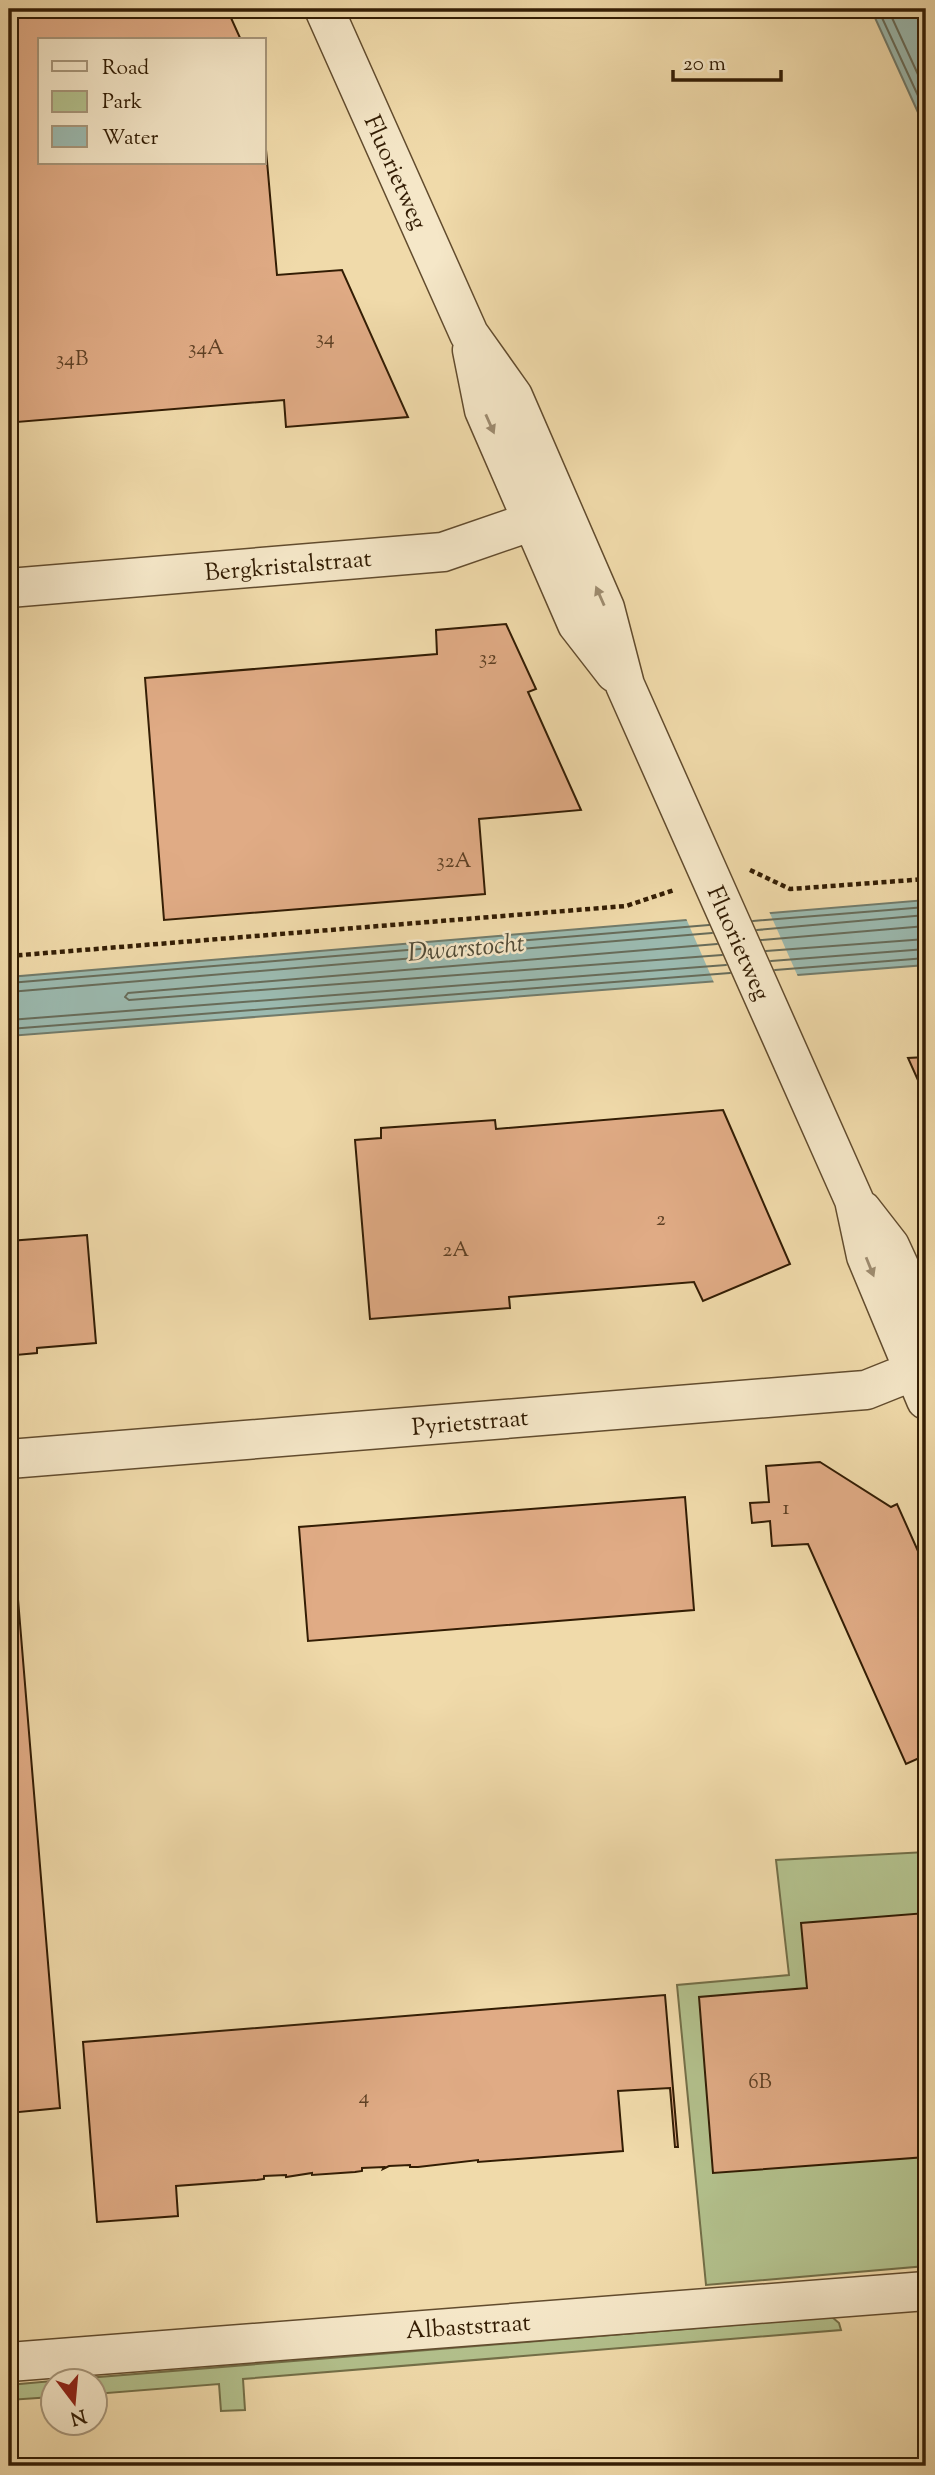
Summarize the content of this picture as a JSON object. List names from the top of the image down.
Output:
{
  "streets": {
    "street": [
      "Fluorietweg",
      "Bergkristalstraat",
      "Pyrietstraat",
      "Albaststraat"
    ]
  },
  "crossings": [
    ["Fluorietweg", "Bergkristalstraat"],
    ["Fluorietweg", "Pyrietstraat"]
  ],
  "water": ["Dwarstocht"],
  "house_numbers": [
    "34",
    "34A",
    "34B",
    "32",
    "32A",
    "2",
    "2A",
    "1",
    "6B",
    "4"
  ],
  "legend": ["Road", "Park", "Water"],
  "scale_bar": "20 m",
  "north": "bottom"
}
